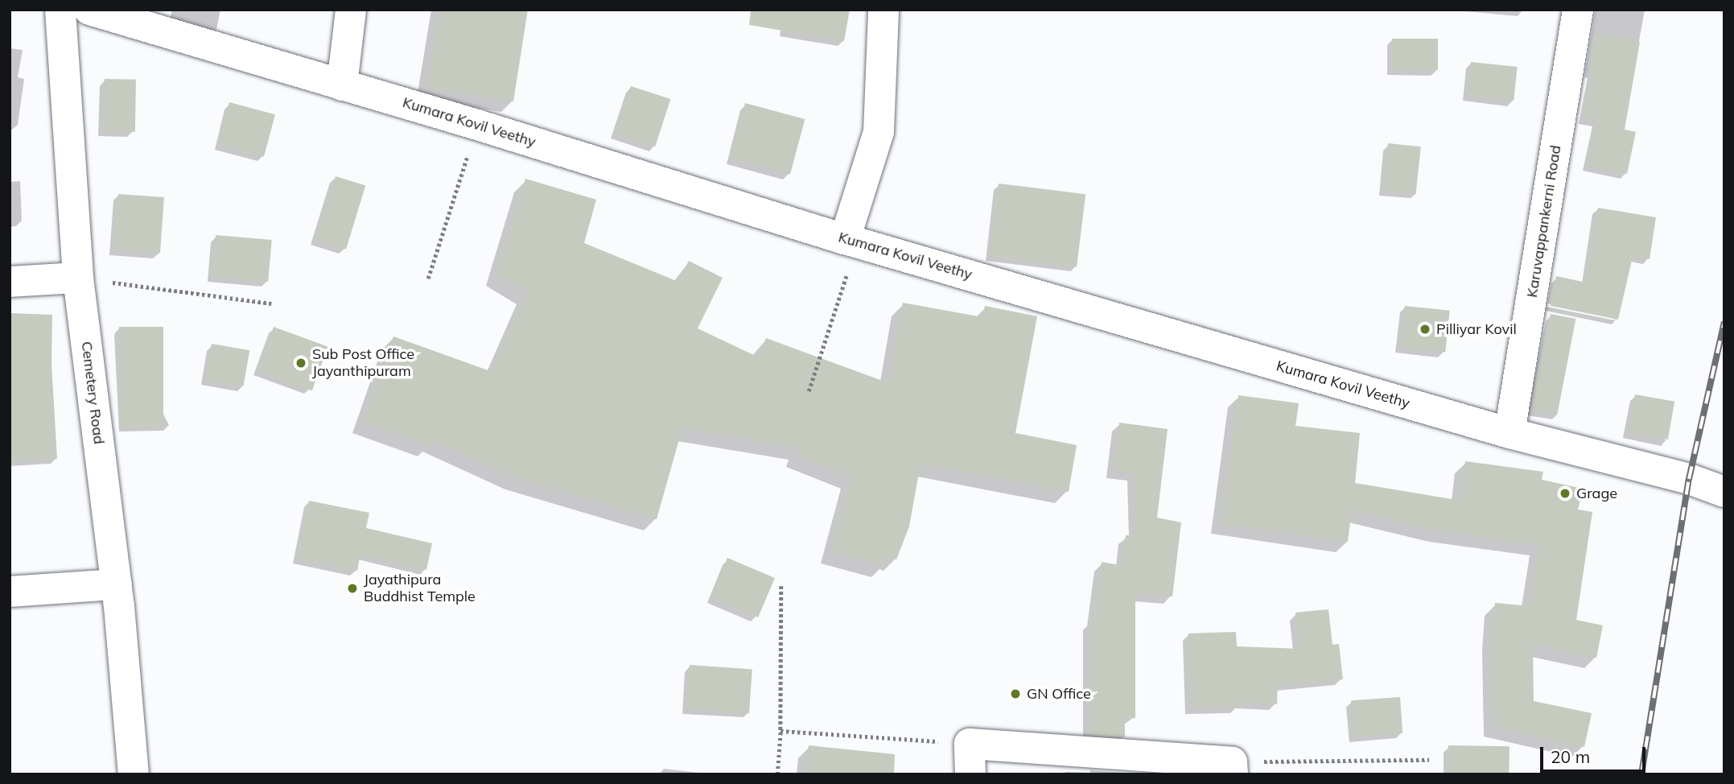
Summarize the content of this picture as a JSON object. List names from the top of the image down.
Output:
{
  "streets": {
    "main road": ["Kumara Kovil Veethy", "Karuvappankerni Road", "Cemetery Road"]
  },
  "crossings": [
    ["Kumara Kovil Veethy", "Karuvappankerni Road"]
  ],
  "places": [
    "Pilliyar Kovil",
    "Sub Post Office Jayanthipuram",
    "Grage",
    "Jayathipura Buddhist Temple",
    "GN Office"
  ],
  "scale_bar": "20 m"
}
